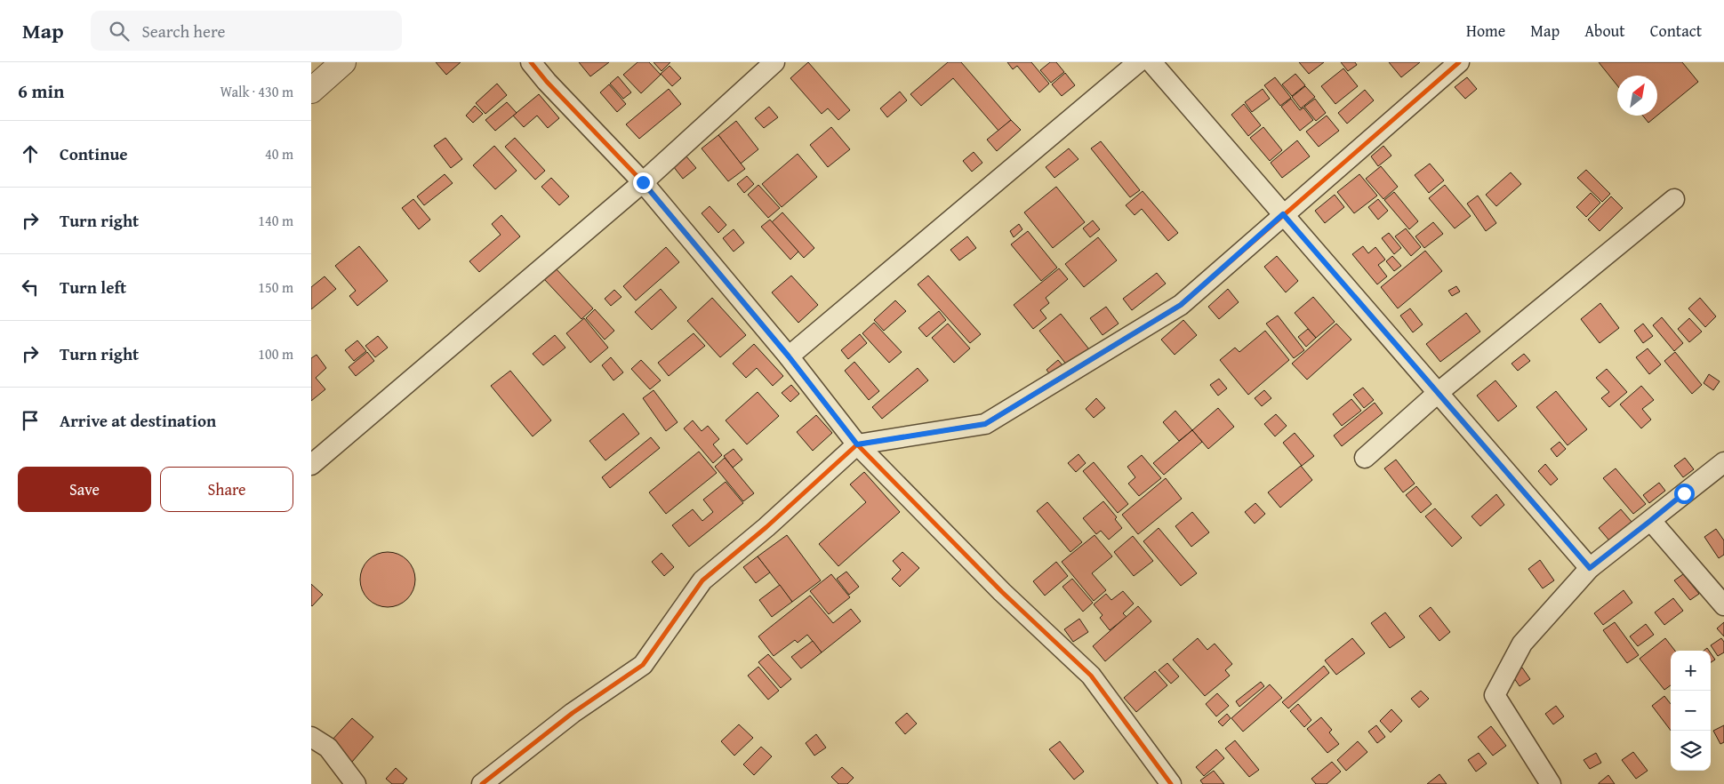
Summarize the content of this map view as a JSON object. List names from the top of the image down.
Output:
{
  "north": "top right",
  "page": {
    "header": "Map",
    "search": "Search here",
    "nav": [
      "Home",
      "Map",
      "About",
      "Contact"
    ],
    "heading": ["6 min", "Walk · 430 m"],
    "list": [
      ["Continue", "40 m"],
      ["Turn right", "140 m"],
      ["Turn left", "150 m"],
      ["Turn right", "100 m"],
      "Arrive at destination"
    ],
    "buttons": ["Save", "Share"],
    "map_buttons": ["+", "−"]
  }
}
